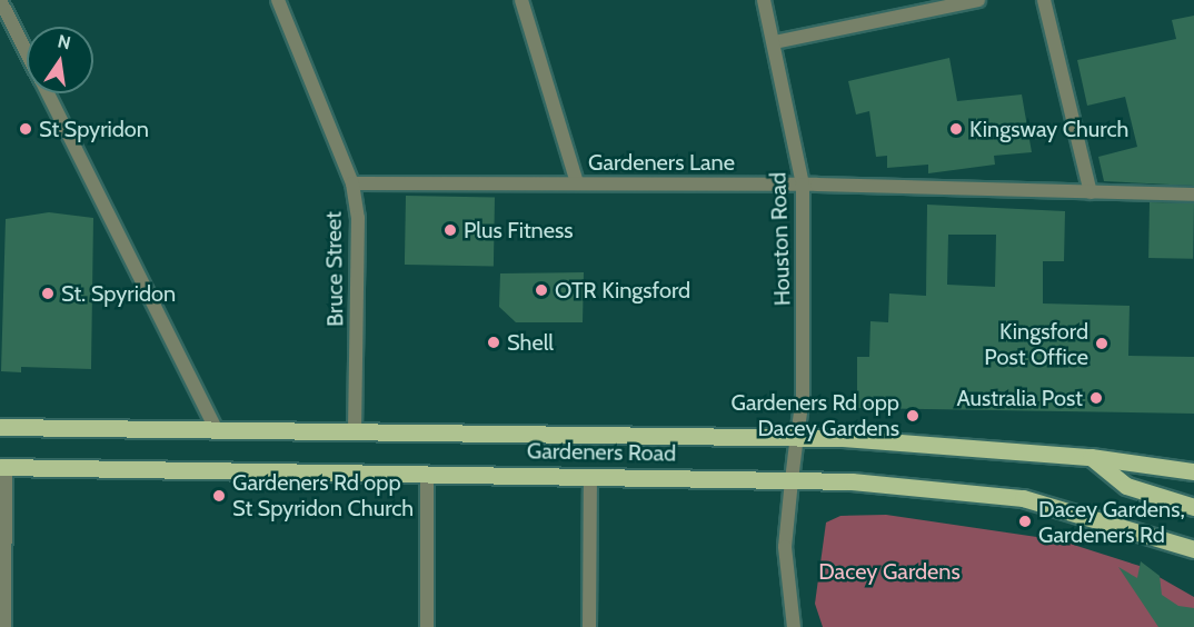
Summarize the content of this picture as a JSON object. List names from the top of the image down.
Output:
{
  "streets": {
    "main road": ["Gardeners Road"],
    "street": ["Gardeners Lane", "Houston Road", "Bruce Street"]
  },
  "crossings": [
    ["Gardeners Lane", "Houston Road"],
    ["Gardeners Lane", "Bruce Street"],
    ["Houston Road", "Gardeners Road"],
    ["Bruce Street", "Gardeners Road"]
  ],
  "parks": ["Dacey Gardens"],
  "places": [
    "St Spyridon",
    "Kingsway Church",
    "Plus Fitness",
    "OTR Kingsford",
    "St. Spyridon",
    "Shell",
    "Kingsford Post Office",
    "Australia Post",
    "Gardeners Rd opp Dacey Gardens",
    "Gardeners Rd opp St Spyridon Church",
    "Dacey Gardens, Gardeners Rd"
  ],
  "north": "top"
}
